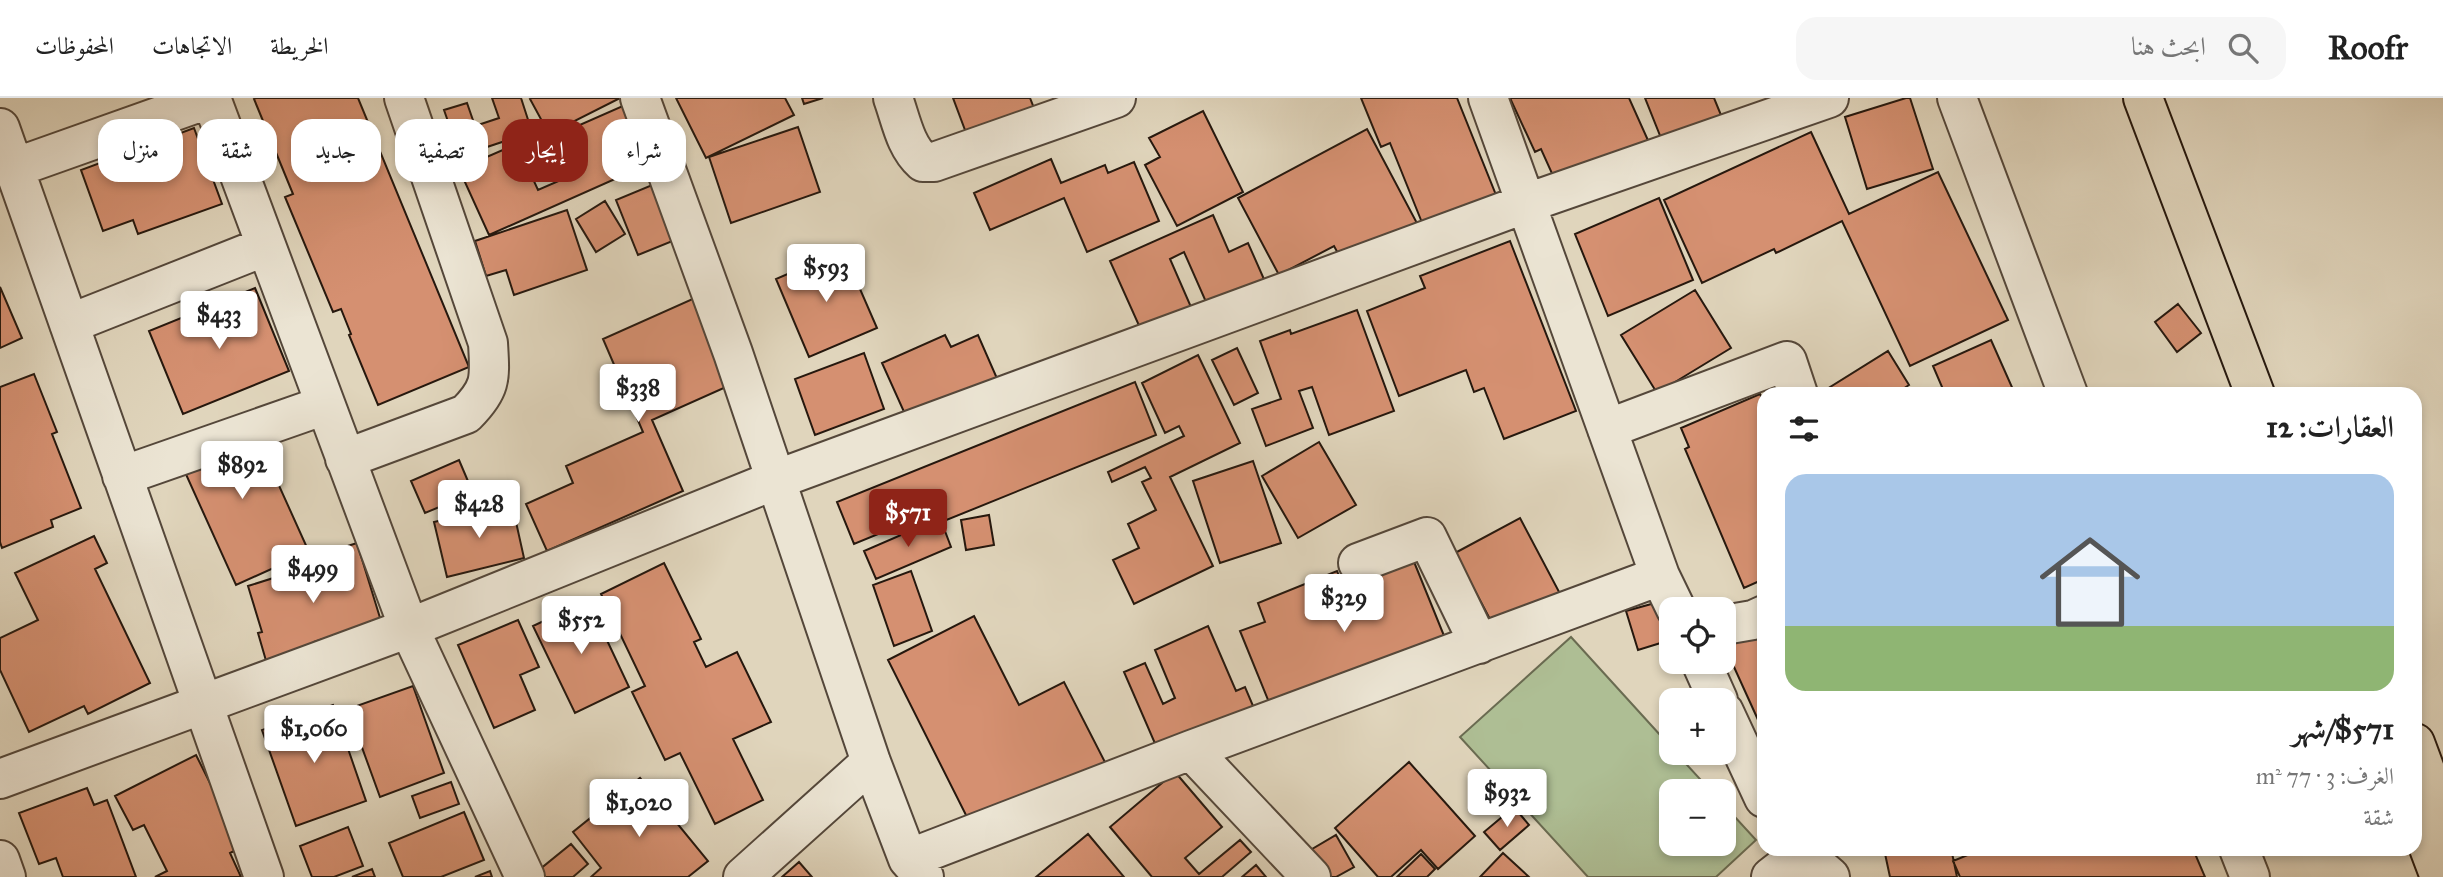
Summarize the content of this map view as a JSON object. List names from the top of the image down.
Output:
{
  "page": {
    "header": "Roofr",
    "search": "ابحث هنا",
    "nav": ["الخريطة", "الاتجاهات", "المحفوظات"],
    "chip": [
      "شراء",
      "إيجار",
      "تصفية",
      "جديد",
      "شقة",
      "منزل"
    ],
    "price": [
      "$593",
      "$433",
      "$338",
      "$892",
      "$428",
      "$571",
      "$499",
      "$329",
      "$552",
      "$1,060",
      "$932",
      "$1,020"
    ],
    "heading": "العقارات: 12",
    "list": [
      {
        "name": "$571/شهر",
        "note": "الغرف: 3 · 77 m² · شقة"
      }
    ],
    "map_buttons": ["+", "−"]
  }
}
